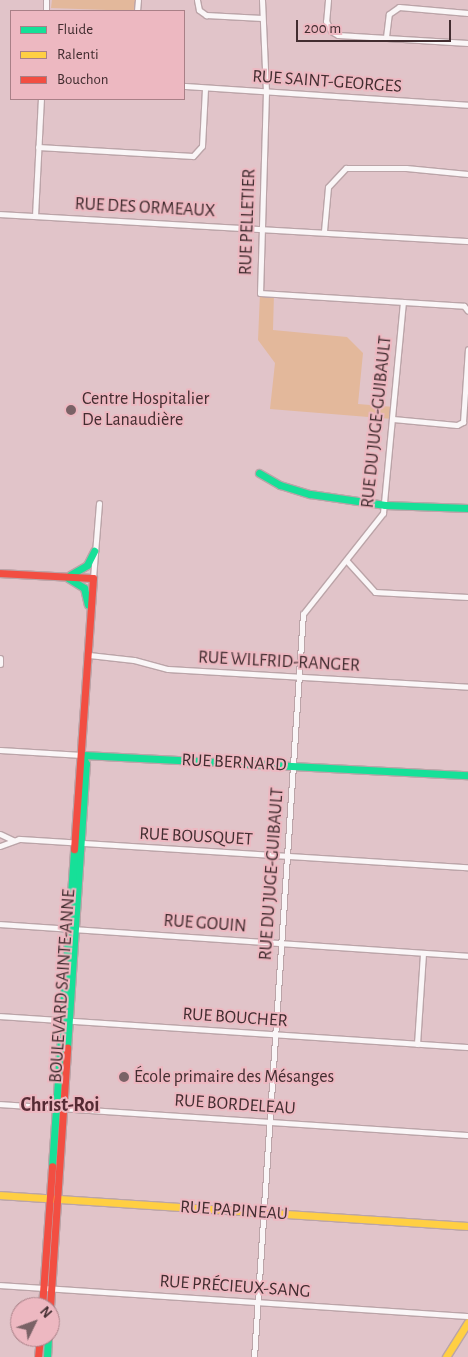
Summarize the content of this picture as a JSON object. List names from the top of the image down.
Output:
{
  "streets": {
    "street": [
      "RUE SAINT-GEORGES",
      "RUE DES ORMEAUX",
      "RUE PELLETIER",
      "RUE DU JUGE-GUIBAULT",
      "RUE WILFRID-RANGER",
      "RUE BERNARD",
      "RUE BOUSQUET",
      "RUE GOUIN",
      "BOULEVARD SAINTE-ANNE",
      "RUE BOUCHER",
      "RUE BORDELEAU",
      "RUE PAPINEAU",
      "RUE PRÉCIEUX-SANG"
    ]
  },
  "crossings": [
    ["RUE SAINT-GEORGES", "RUE PELLETIER"],
    ["RUE DES ORMEAUX", "RUE PELLETIER"],
    ["RUE PELLETIER", "RUE DU JUGE-GUIBAULT"],
    ["RUE DU JUGE-GUIBAULT", "RUE WILFRID-RANGER"],
    ["RUE DU JUGE-GUIBAULT", "RUE BERNARD"],
    ["RUE DU JUGE-GUIBAULT", "RUE BOUSQUET"],
    ["RUE DU JUGE-GUIBAULT", "RUE GOUIN"],
    ["RUE DU JUGE-GUIBAULT", "RUE BOUCHER"],
    ["RUE DU JUGE-GUIBAULT", "RUE BORDELEAU"],
    ["RUE DU JUGE-GUIBAULT", "RUE PAPINEAU"],
    ["RUE DU JUGE-GUIBAULT", "RUE PRÉCIEUX-SANG"],
    ["RUE WILFRID-RANGER", "BOULEVARD SAINTE-ANNE"],
    ["RUE BERNARD", "BOULEVARD SAINTE-ANNE"],
    ["RUE BOUSQUET", "BOULEVARD SAINTE-ANNE"],
    ["RUE GOUIN", "BOULEVARD SAINTE-ANNE"],
    ["BOULEVARD SAINTE-ANNE", "RUE BOUCHER"],
    ["BOULEVARD SAINTE-ANNE", "RUE BORDELEAU"],
    ["BOULEVARD SAINTE-ANNE", "RUE PAPINEAU"],
    ["BOULEVARD SAINTE-ANNE", "RUE PRÉCIEUX-SANG"]
  ],
  "districts": ["Christ-Roi"],
  "places": ["Centre Hospitalier De Lanaudière", "École primaire des Mésanges"],
  "legend": ["Fluide", "Ralenti", "Bouchon"],
  "scale_bar": "200 m",
  "north": "top right"
}
